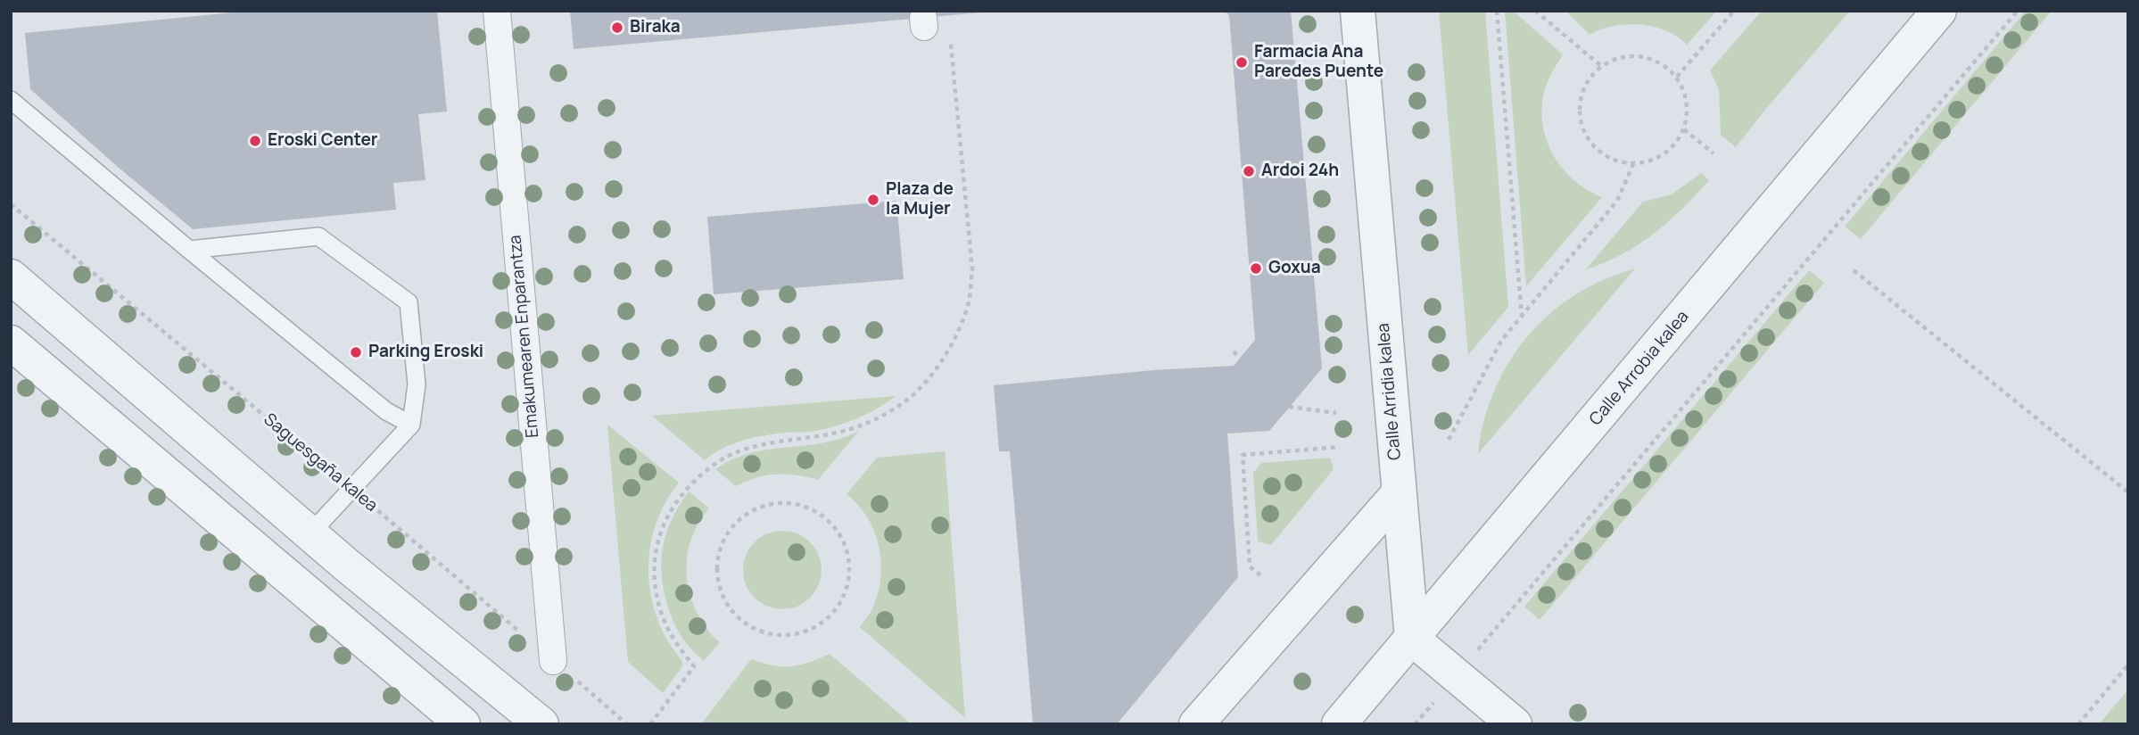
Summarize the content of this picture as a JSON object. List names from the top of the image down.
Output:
{
  "streets": {
    "street": ["Emakumearen Enparantza", "Calle Arrobia kalea", "Calle Arridia kalea"],
    "path": ["Saguesgaña kalea"]
  },
  "crossings": [
    ["Emakumearen Enparantza", "Saguesgaña kalea"],
    ["Calle Arrobia kalea", "Calle Arridia kalea"]
  ],
  "places": [
    "Biraka",
    "Farmacia Ana Paredes Puente",
    "Eroski Center",
    "Ardoi 24h",
    "Plaza de la Mujer",
    "Goxua",
    "Parking Eroski"
  ]
}
